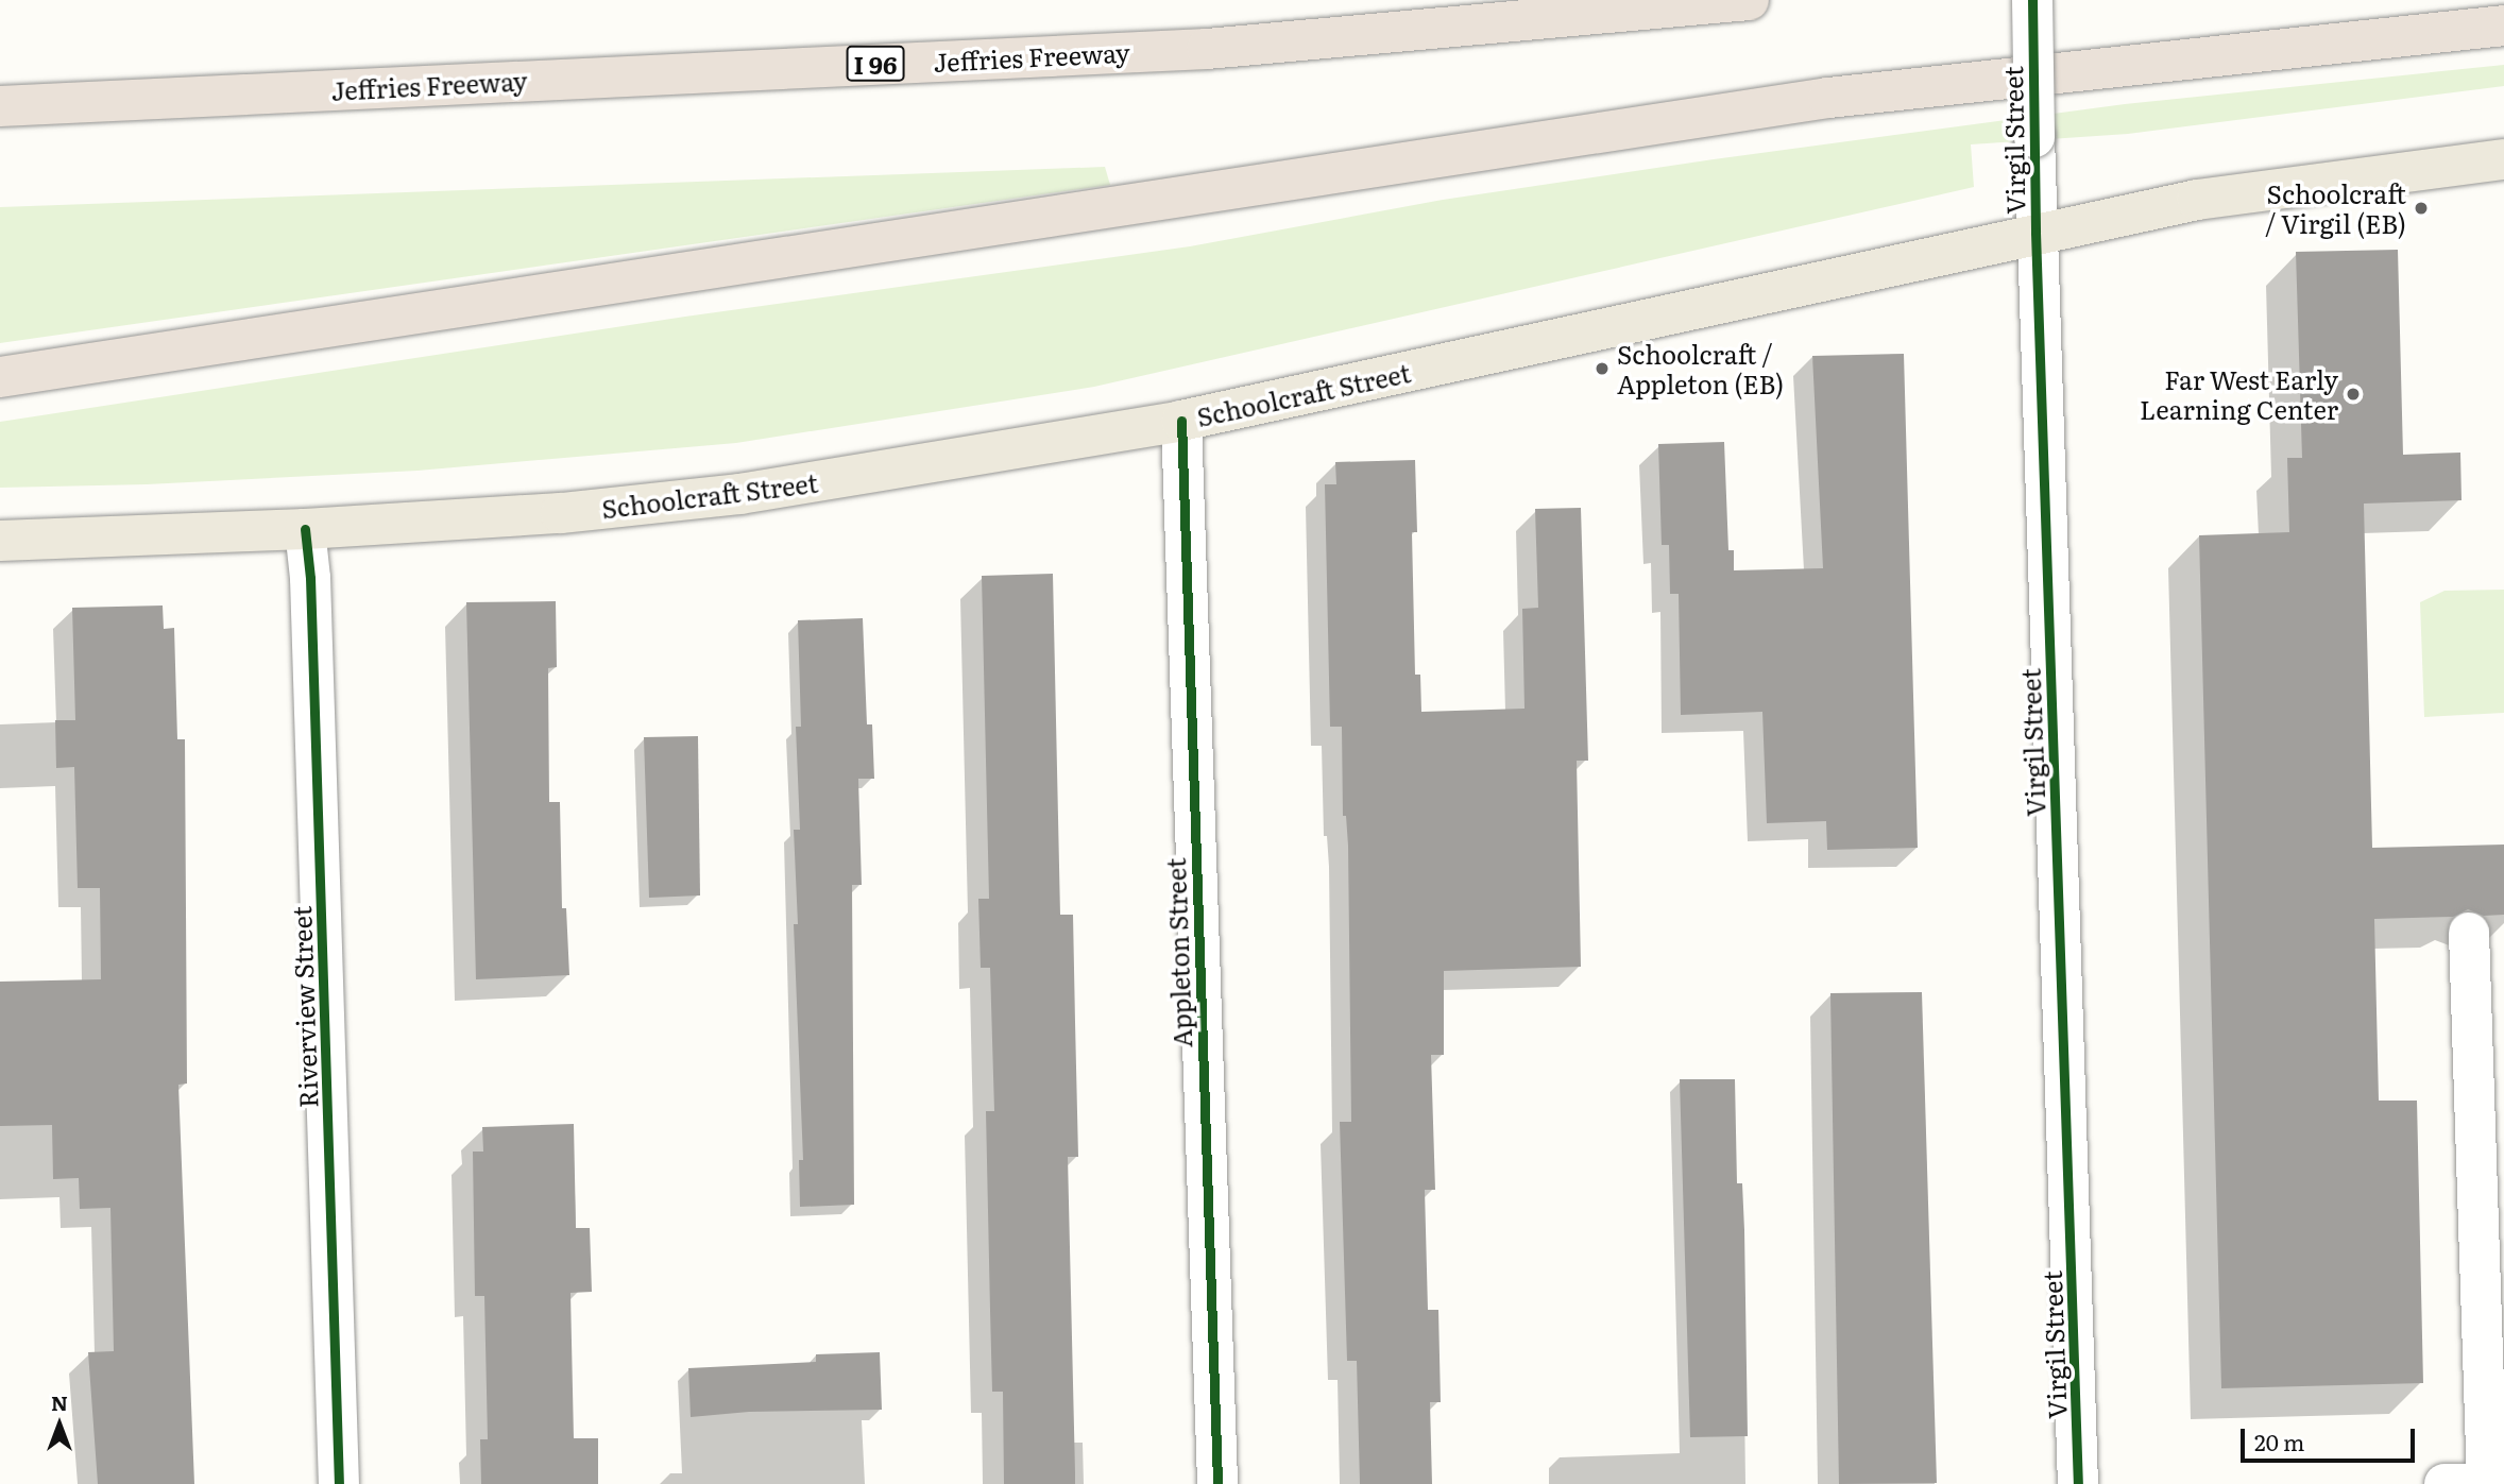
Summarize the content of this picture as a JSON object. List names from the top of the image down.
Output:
{
  "streets": {
    "highway": ["Jeffries Freeway", "I 96"],
    "main road": ["Schoolcraft Street"],
    "street": ["Virgil Street", "Appleton Street", "Riverview Street"]
  },
  "crossings": [
    ["Virgil Street", "Schoolcraft Street"],
    ["Schoolcraft Street", "Appleton Street"],
    ["Schoolcraft Street", "Riverview Street"]
  ],
  "places": ["Schoolcraft / Virgil (EB)", "Schoolcraft / Appleton (EB)", "Far West Early Learning Center"],
  "scale_bar": "20 m",
  "north": "top"
}
